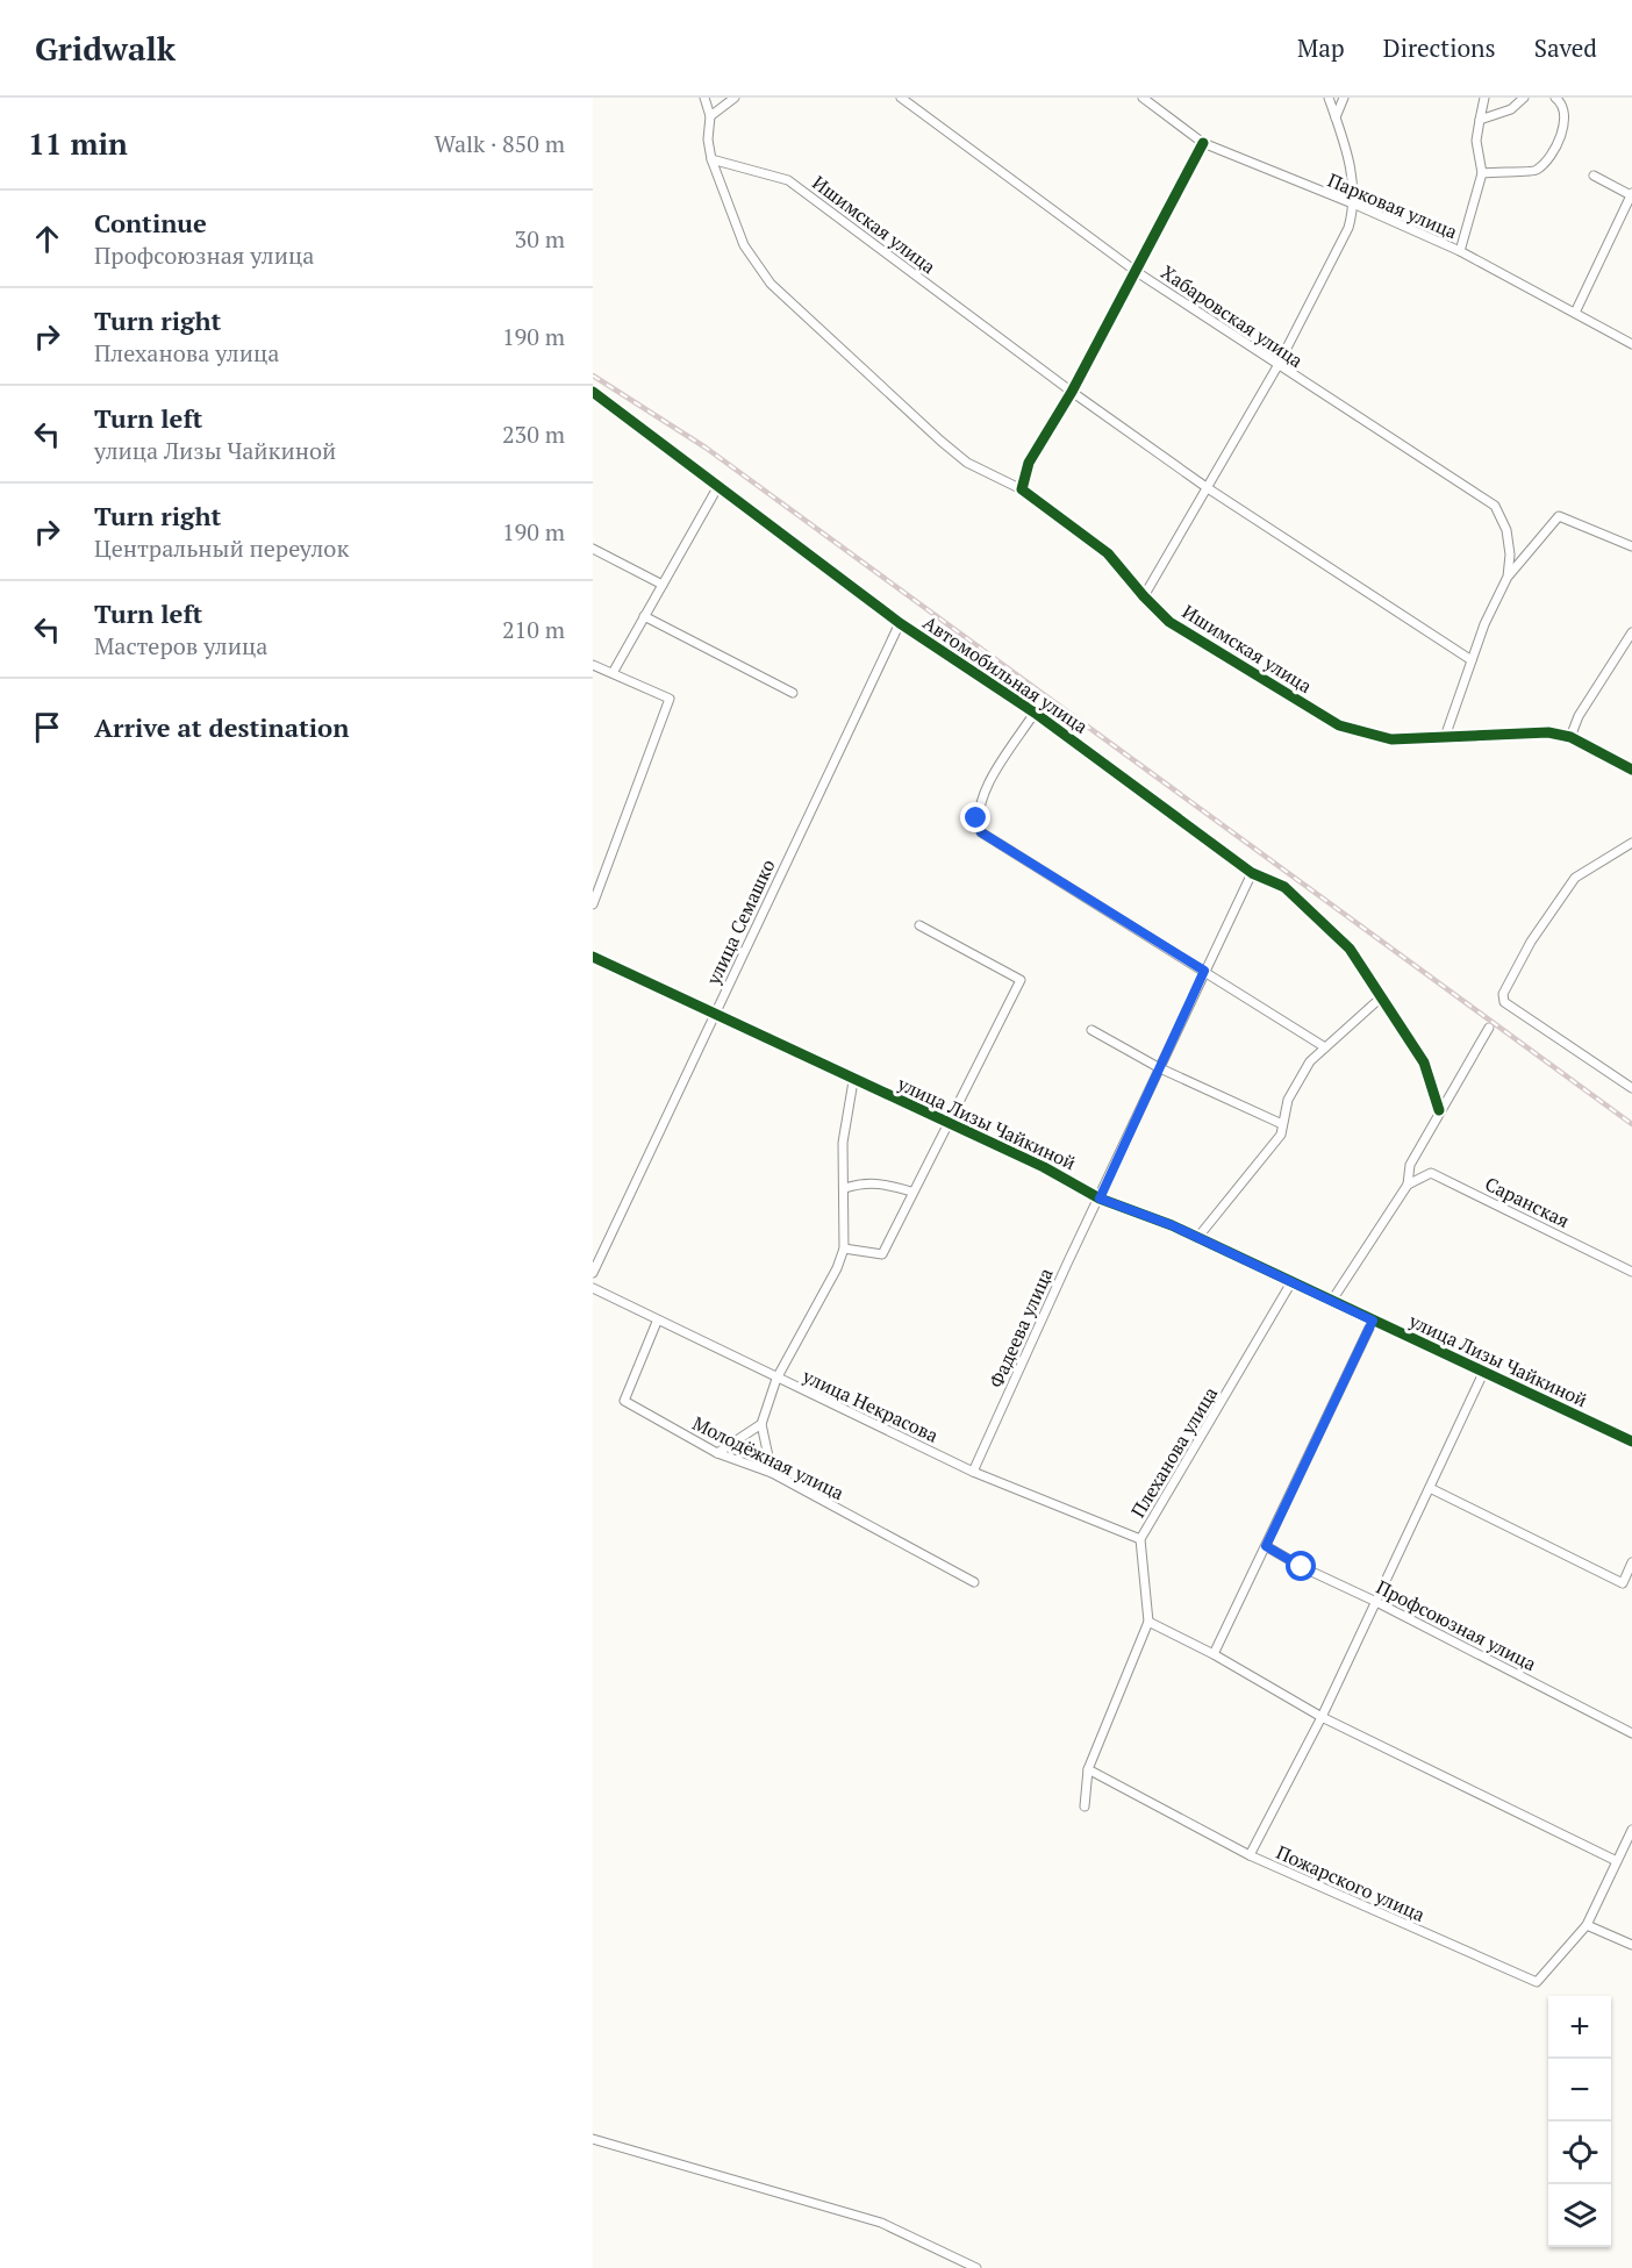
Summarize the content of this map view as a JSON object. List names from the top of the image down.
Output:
{
  "streets": {
    "street": [
      "Парковая улица",
      "Ишимская улица",
      "Хабаровская улица",
      "Автомобильная улица",
      "улица Семашко",
      "улица Лизы Чайкиной",
      "Саранская",
      "Фадеева улица",
      "улица Некрасова",
      "Плеханова улица",
      "Молодёжная улица",
      "Профсоюзная улица",
      "Пожарского улица"
    ]
  },
  "crossings": [
    ["Ишимская улица", "Хабаровская улица"],
    ["Автомобильная улица", "улица Семашко"],
    ["Автомобильная улица", "Фадеева улица"],
    ["улица Семашко", "улица Лизы Чайкиной"],
    ["улица Лизы Чайкиной", "Фадеева улица"],
    ["улица Лизы Чайкиной", "Плеханова улица"],
    ["Фадеева улица", "улица Некрасова"],
    ["улица Некрасова", "Плеханова улица"],
    ["улица Некрасова", "Молодёжная улица"],
    ["Плеханова улица", "Пожарского улица"]
  ],
  "page": {
    "header": "Gridwalk",
    "nav": ["Map", "Directions", "Saved"],
    "heading": ["11 min", "Walk · 850 m"],
    "list": [
      ["Continue", "Профсоюзная улица", "30 m"],
      ["Turn right", "Плеханова улица", "190 m"],
      ["Turn left", "улица Лизы Чайкиной", "230 m"],
      ["Turn right", "Центральный переулок", "190 m"],
      ["Turn left", "Мастеров улица", "210 m"],
      "Arrive at destination"
    ],
    "map_buttons": ["+", "−"]
  }
}
